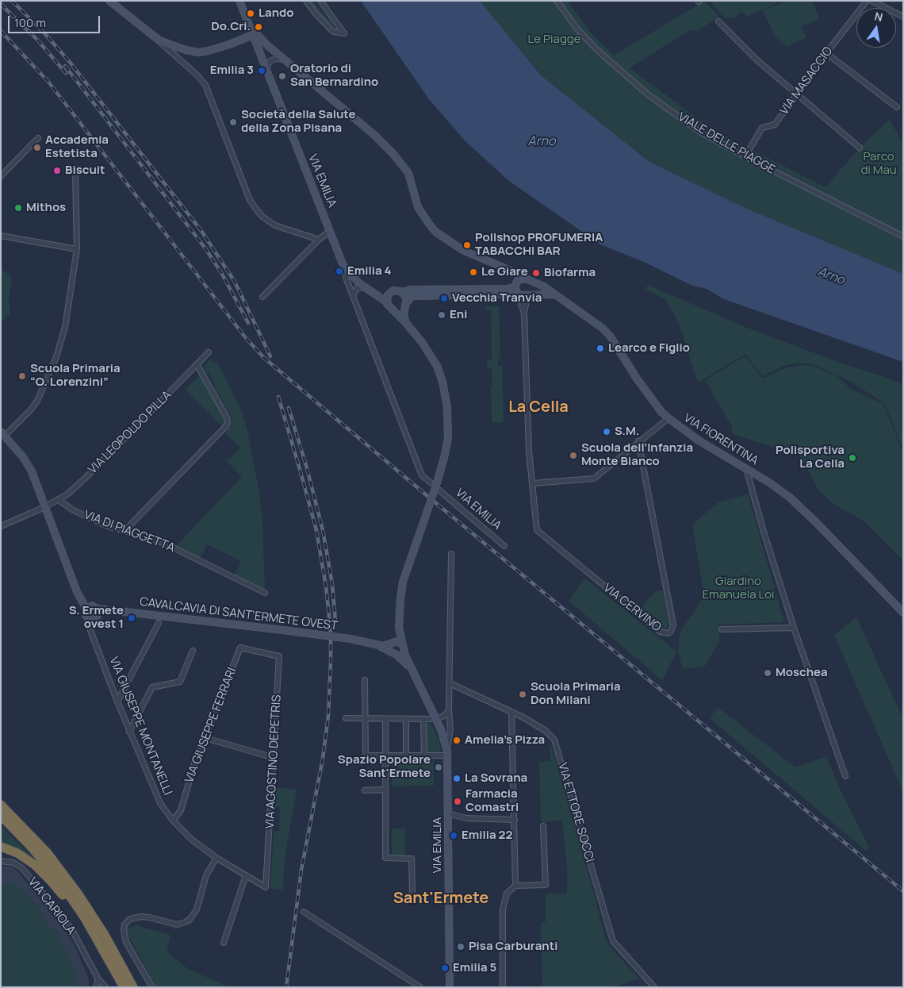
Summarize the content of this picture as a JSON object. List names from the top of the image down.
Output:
{
  "streets": {
    "main road": ["VIA EMILIA", "VIA FIORENTINA", "CAVALCAVIA DI SANT'ERMETE OVEST"],
    "street": [
      "VIA MASACCIO",
      "VIALE DELLE PIAGGE",
      "VIA LEOPOLDO PILLA",
      "VIA DI PIAGGETTA",
      "VIA CERVINO",
      "VIA GIUSEPPE FERRARI",
      "VIA GIUSEPPE MONTANELLI",
      "VIA AGOSTINO DEPETRIS",
      "VIA ETTORE SOCCI",
      "VIA CARIOLA"
    ]
  },
  "crossings": [
    ["VIA MASACCIO", "VIALE DELLE PIAGGE"],
    ["VIA EMILIA", "VIA FIORENTINA"],
    ["VIA EMILIA", "CAVALCAVIA DI SANT'ERMETE OVEST"],
    ["VIA EMILIA", "VIA ETTORE SOCCI"],
    ["VIA LEOPOLDO PILLA", "VIA DI PIAGGETTA"],
    ["CAVALCAVIA DI SANT'ERMETE OVEST", "VIA GIUSEPPE MONTANELLI"],
    ["VIA GIUSEPPE FERRARI", "VIA GIUSEPPE MONTANELLI"],
    ["VIA GIUSEPPE FERRARI", "VIA AGOSTINO DEPETRIS"],
    ["VIA GIUSEPPE MONTANELLI", "VIA AGOSTINO DEPETRIS"]
  ],
  "districts": ["La Cella", "Sant'Ermete"],
  "water": ["Arno"],
  "parks": ["Le Piagge", "Parco di Mau", "Giardino Emanuela Loi"],
  "places": [
    "Lando",
    "Do.Cri.",
    "Emilia 3",
    "Oratorio di San Bernardino",
    "Società della Salute della Zona Pisana",
    "Accademia Estetista",
    "Biscuit",
    "Mithos",
    "Pollshop PROFUMERIA TABACCHI BAR",
    "Emilia 4",
    "Le Giare",
    "Biofarma",
    "Vecchia Tranvia",
    "Eni",
    "Learco e Figlio",
    "Scuola Primaria “O. Lorenzini”",
    "S.M.",
    "Scuola dell’Infanzia Monte Bianco",
    "Polisportiva La Cella",
    "S. Ermete ovest 1",
    "Moschea",
    "Scuola Primaria Don Milani",
    "Amelia’s Pizza",
    "Spazio Popolare Sant'Ermete",
    "La Sovrana",
    "Farmacia Comastri",
    "Emilia 22",
    "Pisa Carburanti",
    "Emilia 5"
  ],
  "scale_bar": "100 m",
  "north": "top"
}
